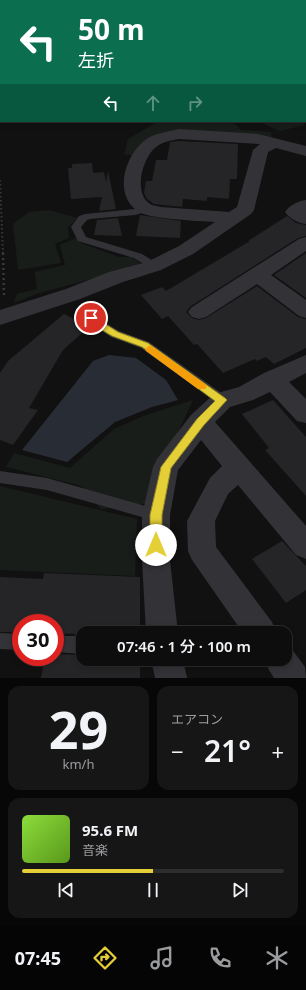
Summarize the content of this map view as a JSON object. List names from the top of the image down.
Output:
{
  "page": {
    "turn": ["50 m", "左折"],
    "limit": "30",
    "trip": "07:46 · 1 分 · 100 m",
    "tile": [
      ["29", "km/h"],
      "エアコン"
    ],
    "heat": ["−", "21°", "+"],
    "song": ["95.6 FM", "音楽"],
    "tabs": "07:45"
  }
}
